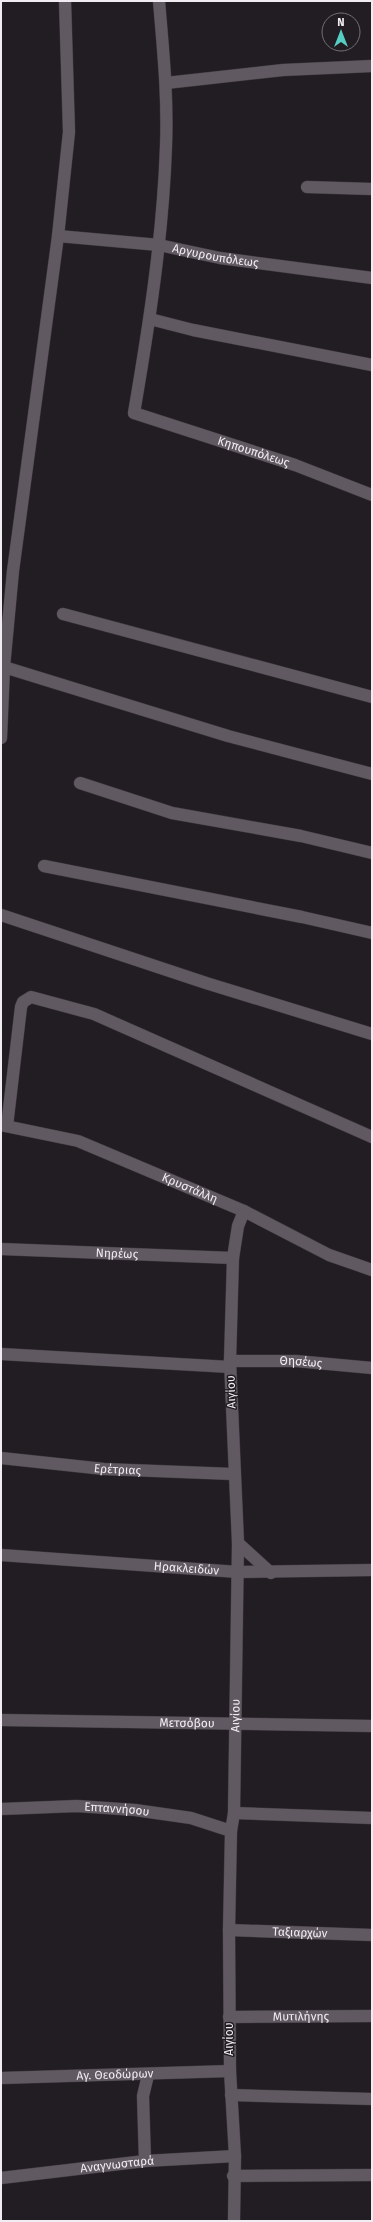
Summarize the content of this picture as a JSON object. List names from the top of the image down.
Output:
{
  "streets": {
    "street": [
      "Αργυρουπόλεως",
      "Κηπουπόλεως",
      "Κρυστάλλη",
      "Νηρέως",
      "Θησέως",
      "Αιγίου",
      "Ερέτριας",
      "Ηρακλειδών",
      "Μετσόβου",
      "Επταννήσου",
      "Ταξιαρχών",
      "Μυτιλήνης",
      "Αγ. Θεοδώρων",
      "Αναγνωσταρά"
    ]
  },
  "crossings": [
    ["Κρυστάλλη", "Αιγίου"],
    ["Νηρέως", "Αιγίου"],
    ["Θησέως", "Αιγίου"],
    ["Αιγίου", "Ερέτριας"],
    ["Αιγίου", "Ηρακλειδών"],
    ["Αιγίου", "Μετσόβου"],
    ["Αιγίου", "Επταννήσου"],
    ["Αιγίου", "Ταξιαρχών"],
    ["Αιγίου", "Μυτιλήνης"],
    ["Αιγίου", "Αγ. Θεοδώρων"],
    ["Αιγίου", "Αναγνωσταρά"]
  ],
  "north": "top"
}
